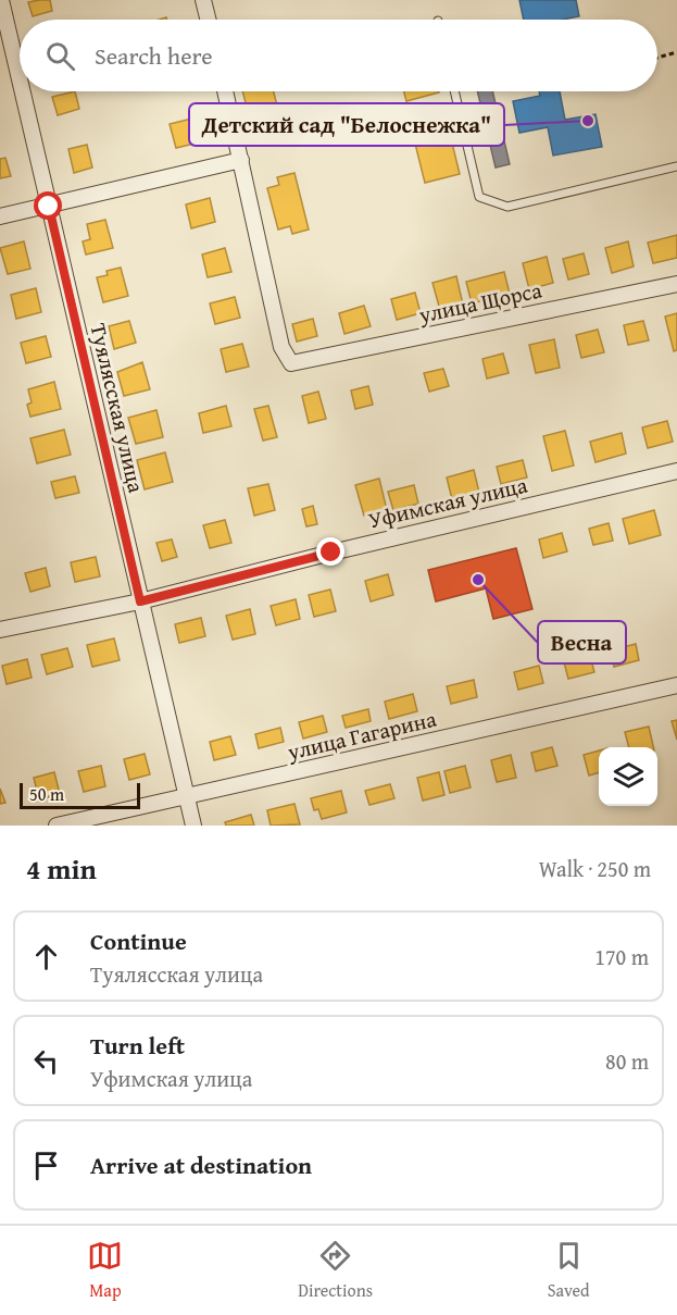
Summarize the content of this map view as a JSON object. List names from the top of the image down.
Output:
{
  "streets": {
    "street": [
      "улица Щорса",
      "Туялясская улица",
      "Уфимская улица",
      "улица Гагарина"
    ]
  },
  "crossings": [
    ["Туялясская улица", "Уфимская улица"],
    ["Туялясская улица", "улица Гагарина"]
  ],
  "places": ["Детский сад \"Белоснежка\"", "Весна"],
  "scale_bar": "50 m",
  "page": {
    "search": "Search here",
    "scale": "50 m",
    "heading": ["4 min", "Walk · 250 m"],
    "list": [
      ["Continue", "Туялясская улица", "170 m"],
      ["Turn left", "Уфимская улица", "80 m"],
      "Arrive at destination"
    ],
    "nav": ["Map", "Directions", "Saved"]
  }
}
